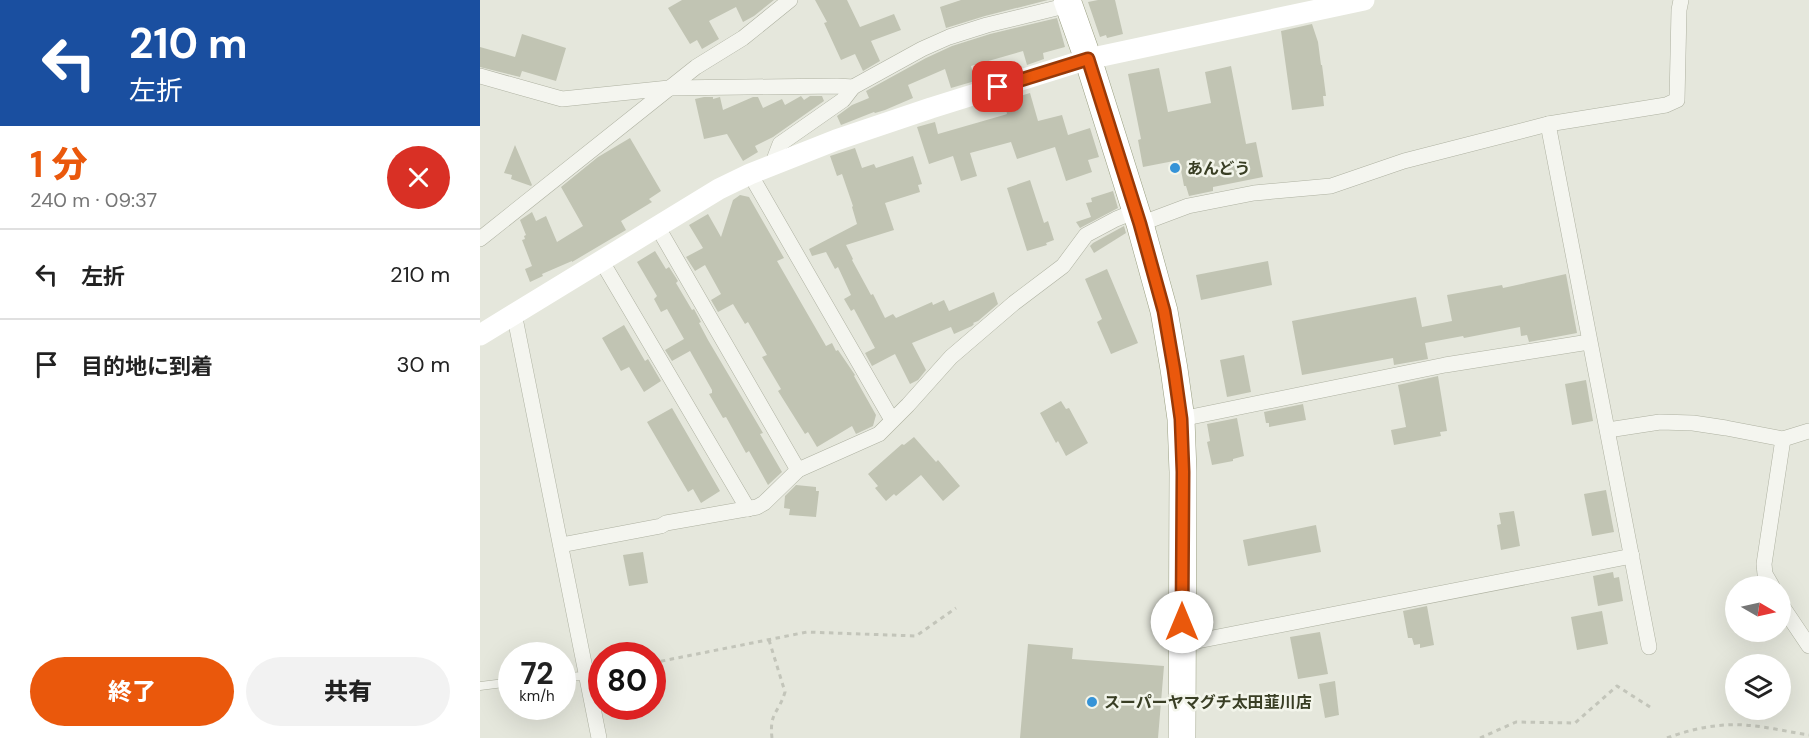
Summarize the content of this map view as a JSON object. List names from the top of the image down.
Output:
{
  "places": ["あんどう", "スーパーヤマグチ太田韮川店"],
  "north": "right",
  "page": {
    "turn": ["210 m", "左折"],
    "heading": ["1 分", "240 m · 09:37"],
    "list": [
      {
        "name": "左折",
        "value": "210 m"
      },
      {
        "name": "目的地に到着",
        "value": "30 m"
      }
    ],
    "speed": "72 km/h",
    "limit": "80",
    "buttons": ["終了", "共有"]
  }
}
